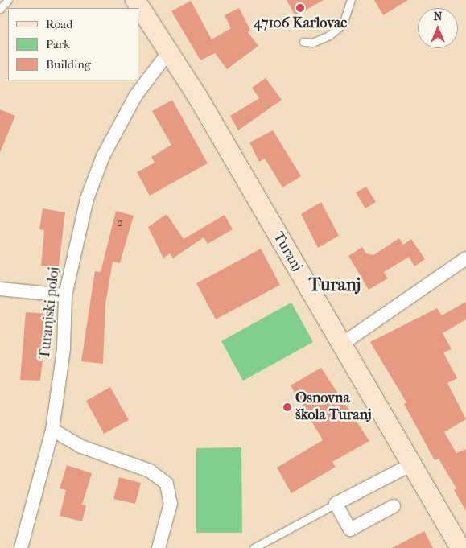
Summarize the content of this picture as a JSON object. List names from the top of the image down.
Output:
{
  "streets": {
    "main road": ["Turanj"],
    "street": ["Turanjski poloj"]
  },
  "crossings": [
    ["Turanj", "Turanjski poloj"]
  ],
  "districts": ["Turanj"],
  "places": ["47106 Karlovac", "Osnovna škola Turanj"],
  "house_numbers": ["2"],
  "legend": ["Road", "Park", "Building"],
  "north": "top"
}
